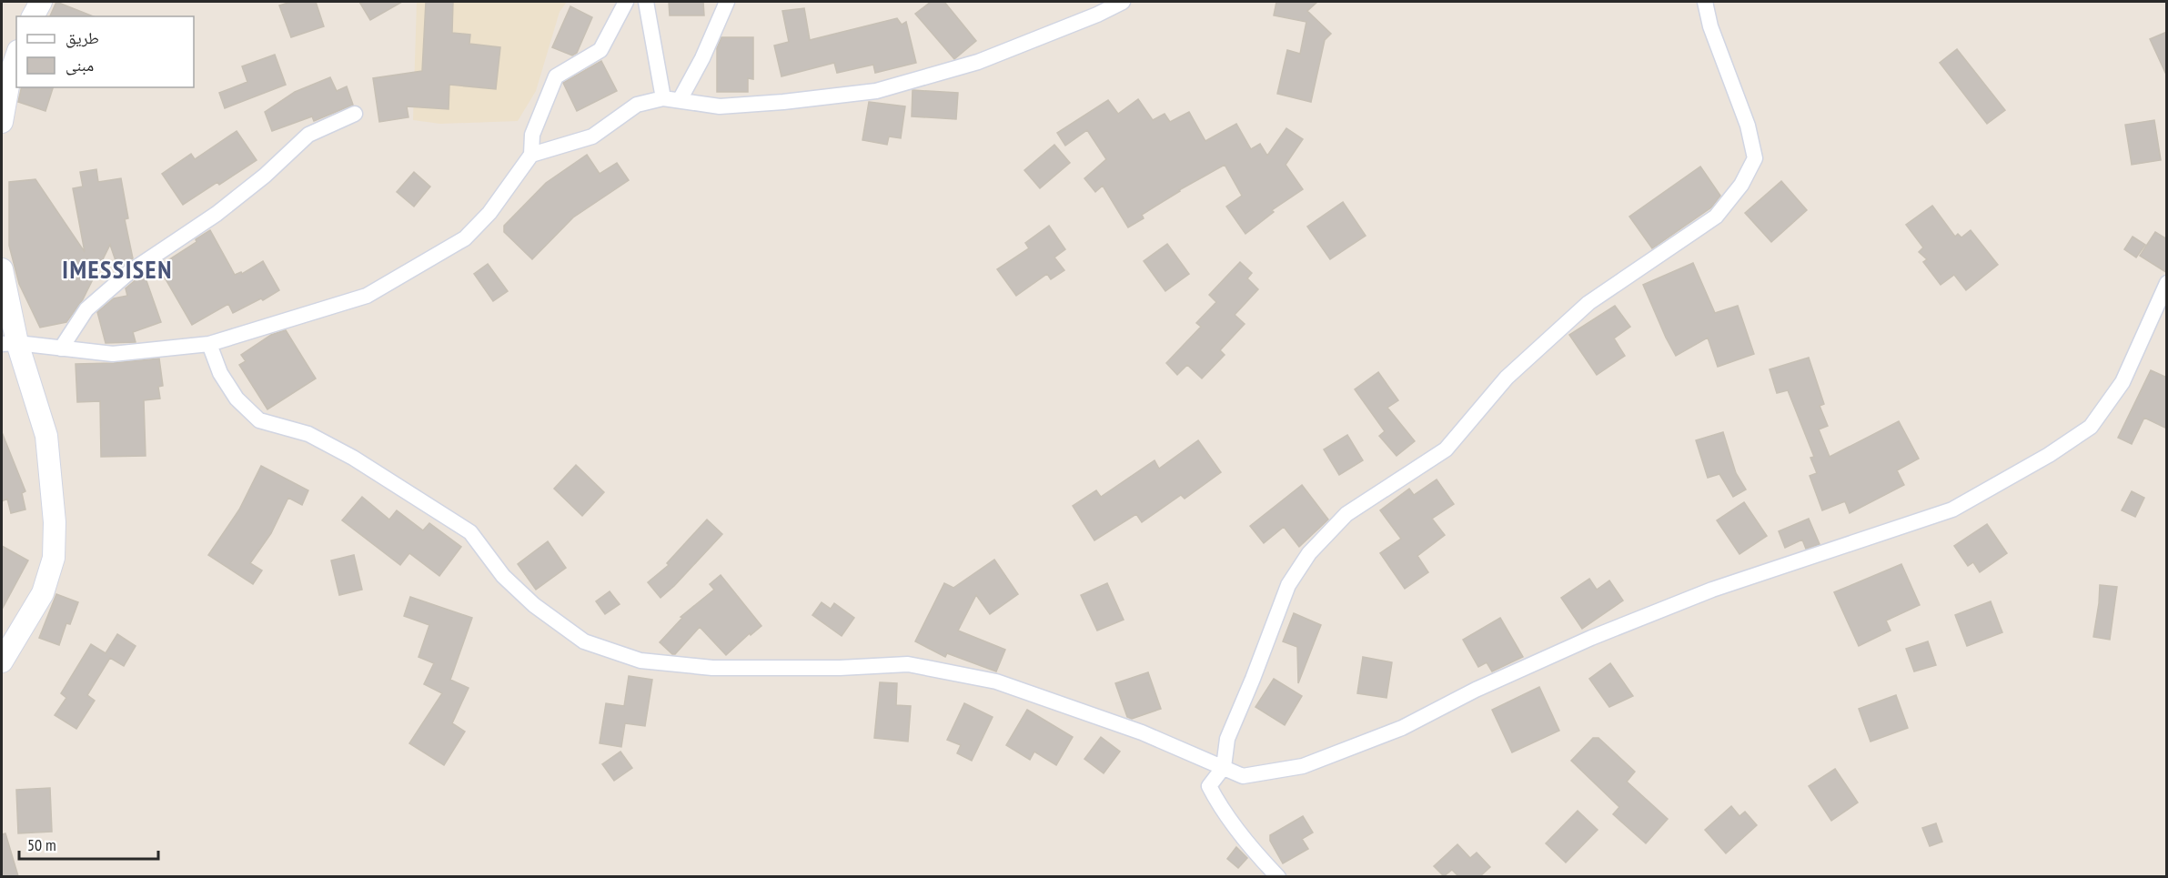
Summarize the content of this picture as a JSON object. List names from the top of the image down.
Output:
{
  "districts": ["IMESSISEN"],
  "legend": ["طريق", "مبنى"],
  "scale_bar": "50 m"
}
